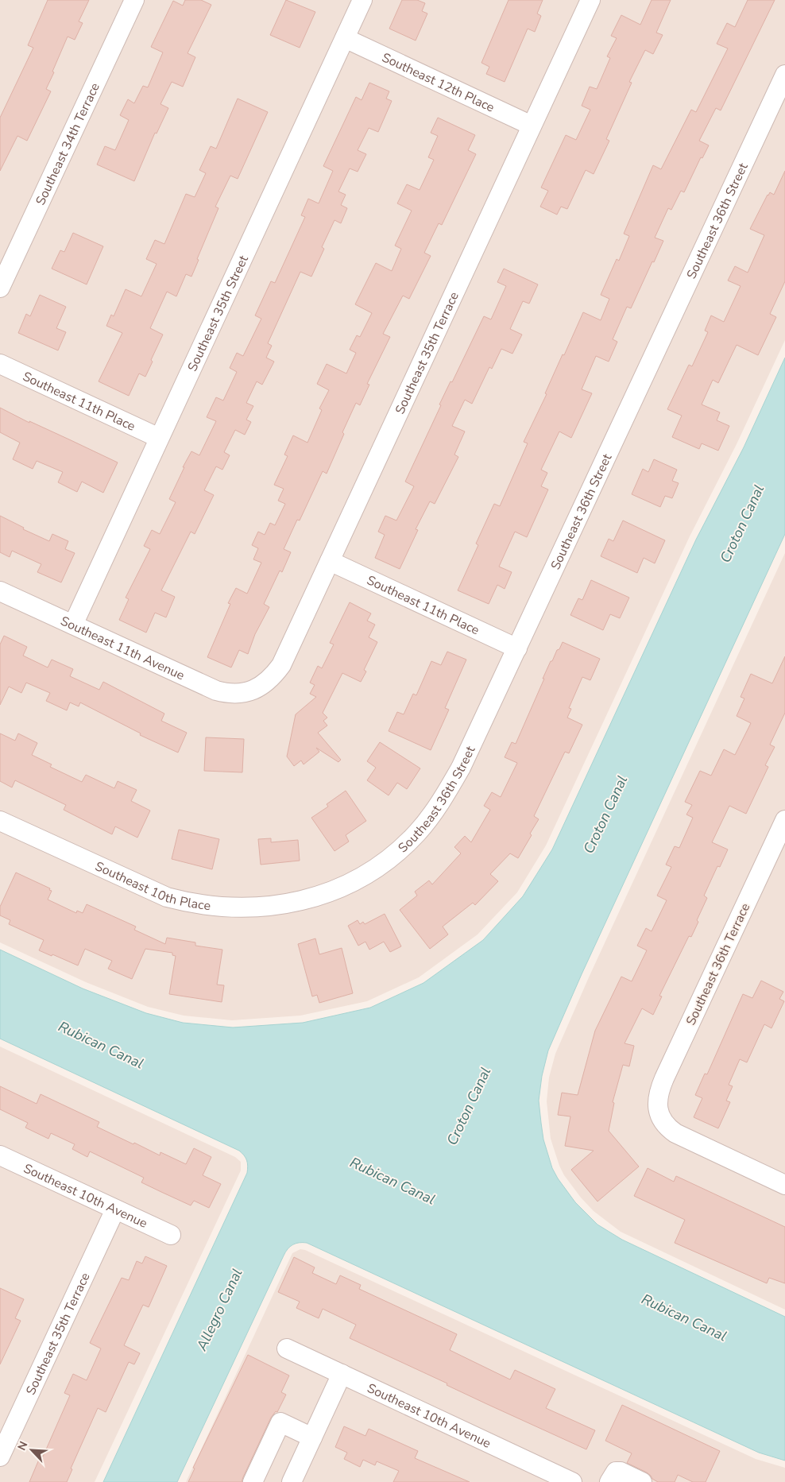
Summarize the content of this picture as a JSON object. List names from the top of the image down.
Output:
{
  "streets": {
    "street": [
      "Southeast 12th Place",
      "Southeast 34th Terrace",
      "Southeast 36th Street",
      "Southeast 35th Street",
      "Southeast 35th Terrace",
      "Southeast 11th Place",
      "Southeast 11th Avenue",
      "Southeast 10th Place",
      "Southeast 36th Terrace",
      "Southeast 10th Avenue"
    ]
  },
  "crossings": [
    ["Southeast 12th Place", "Southeast 35th Street"],
    ["Southeast 12th Place", "Southeast 35th Terrace"],
    ["Southeast 36th Street", "Southeast 11th Place"],
    ["Southeast 36th Street", "Southeast 10th Place"],
    ["Southeast 35th Street", "Southeast 11th Place"],
    ["Southeast 35th Street", "Southeast 11th Avenue"],
    ["Southeast 35th Terrace", "Southeast 11th Place"],
    ["Southeast 35th Terrace", "Southeast 11th Avenue"],
    ["Southeast 35th Terrace", "Southeast 10th Avenue"]
  ],
  "water": ["Croton Canal", "Rubican Canal", "Allegro Canal"],
  "north": "top left"
}
